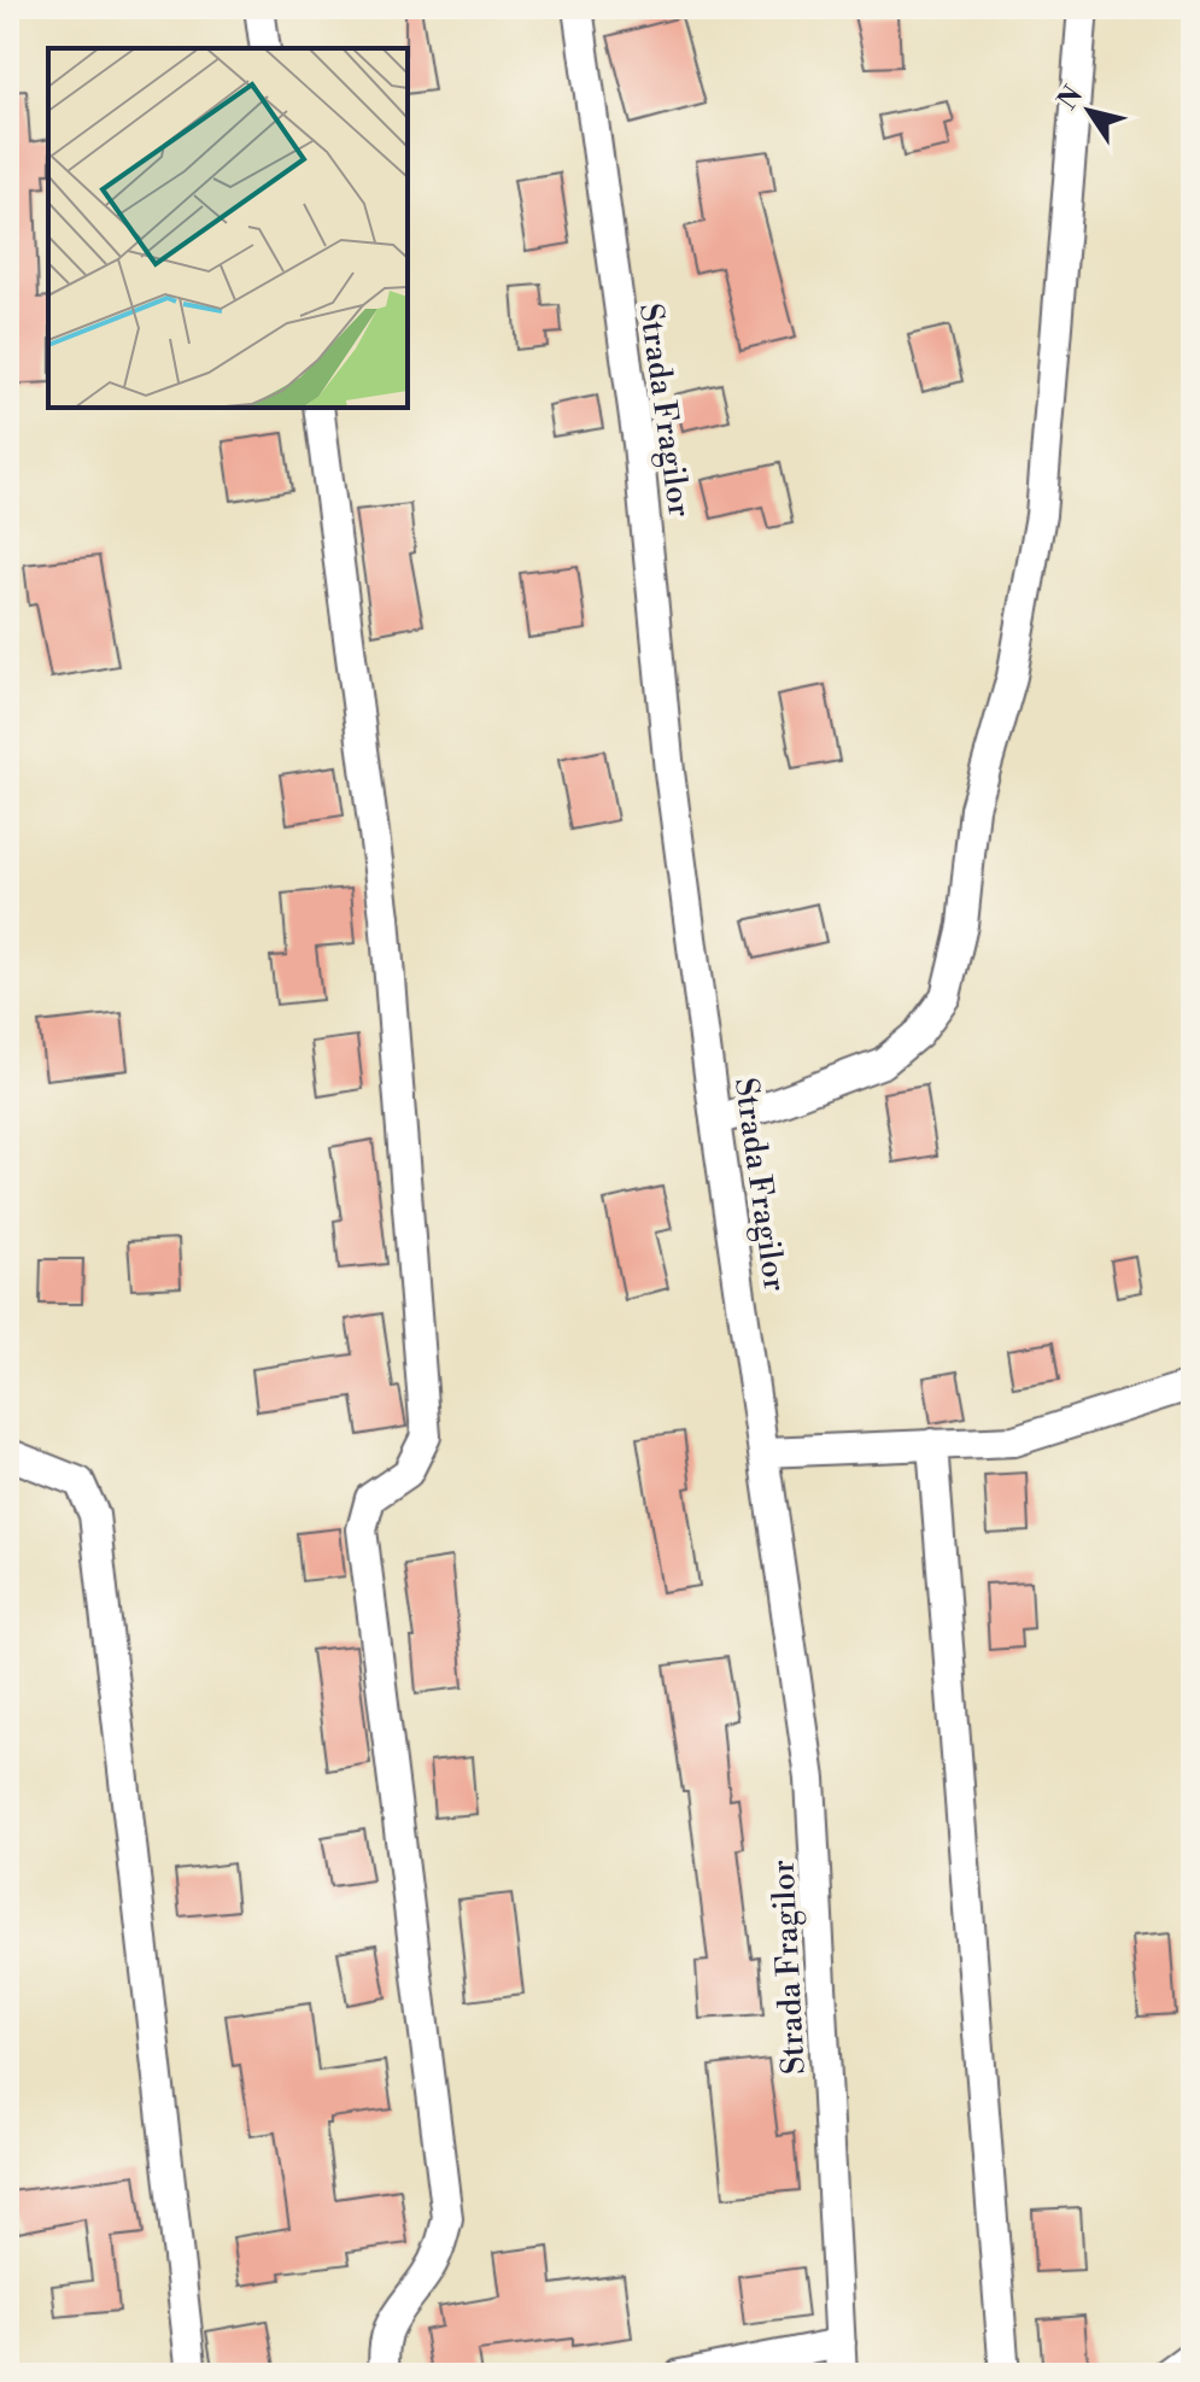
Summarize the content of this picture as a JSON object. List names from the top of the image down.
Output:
{
  "streets": {
    "street": ["Strada Fragilor"]
  },
  "north": "top left"
}
